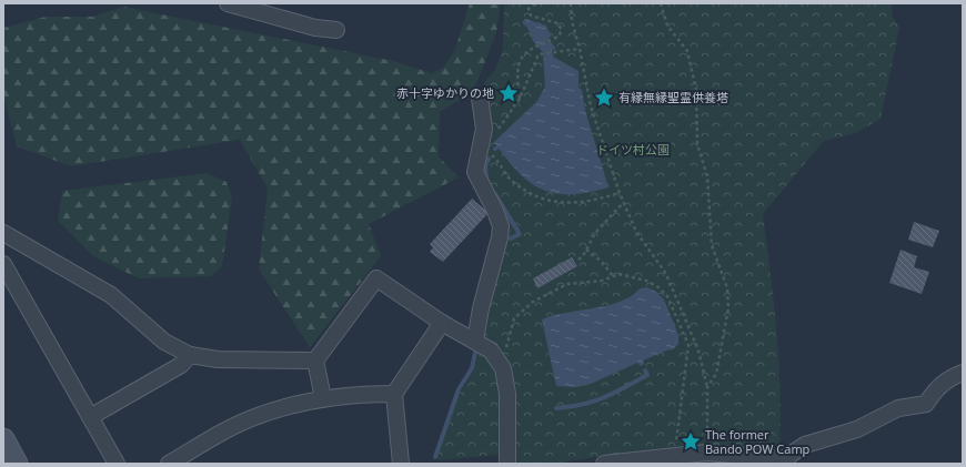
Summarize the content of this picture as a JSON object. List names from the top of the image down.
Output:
{
  "parks": ["ドイツ村公園"],
  "places": {
    "place": ["赤十字ゆかりの地", "有縁無縁聖霊供養塔", "The former Bando POW Camp"]
  }
}
